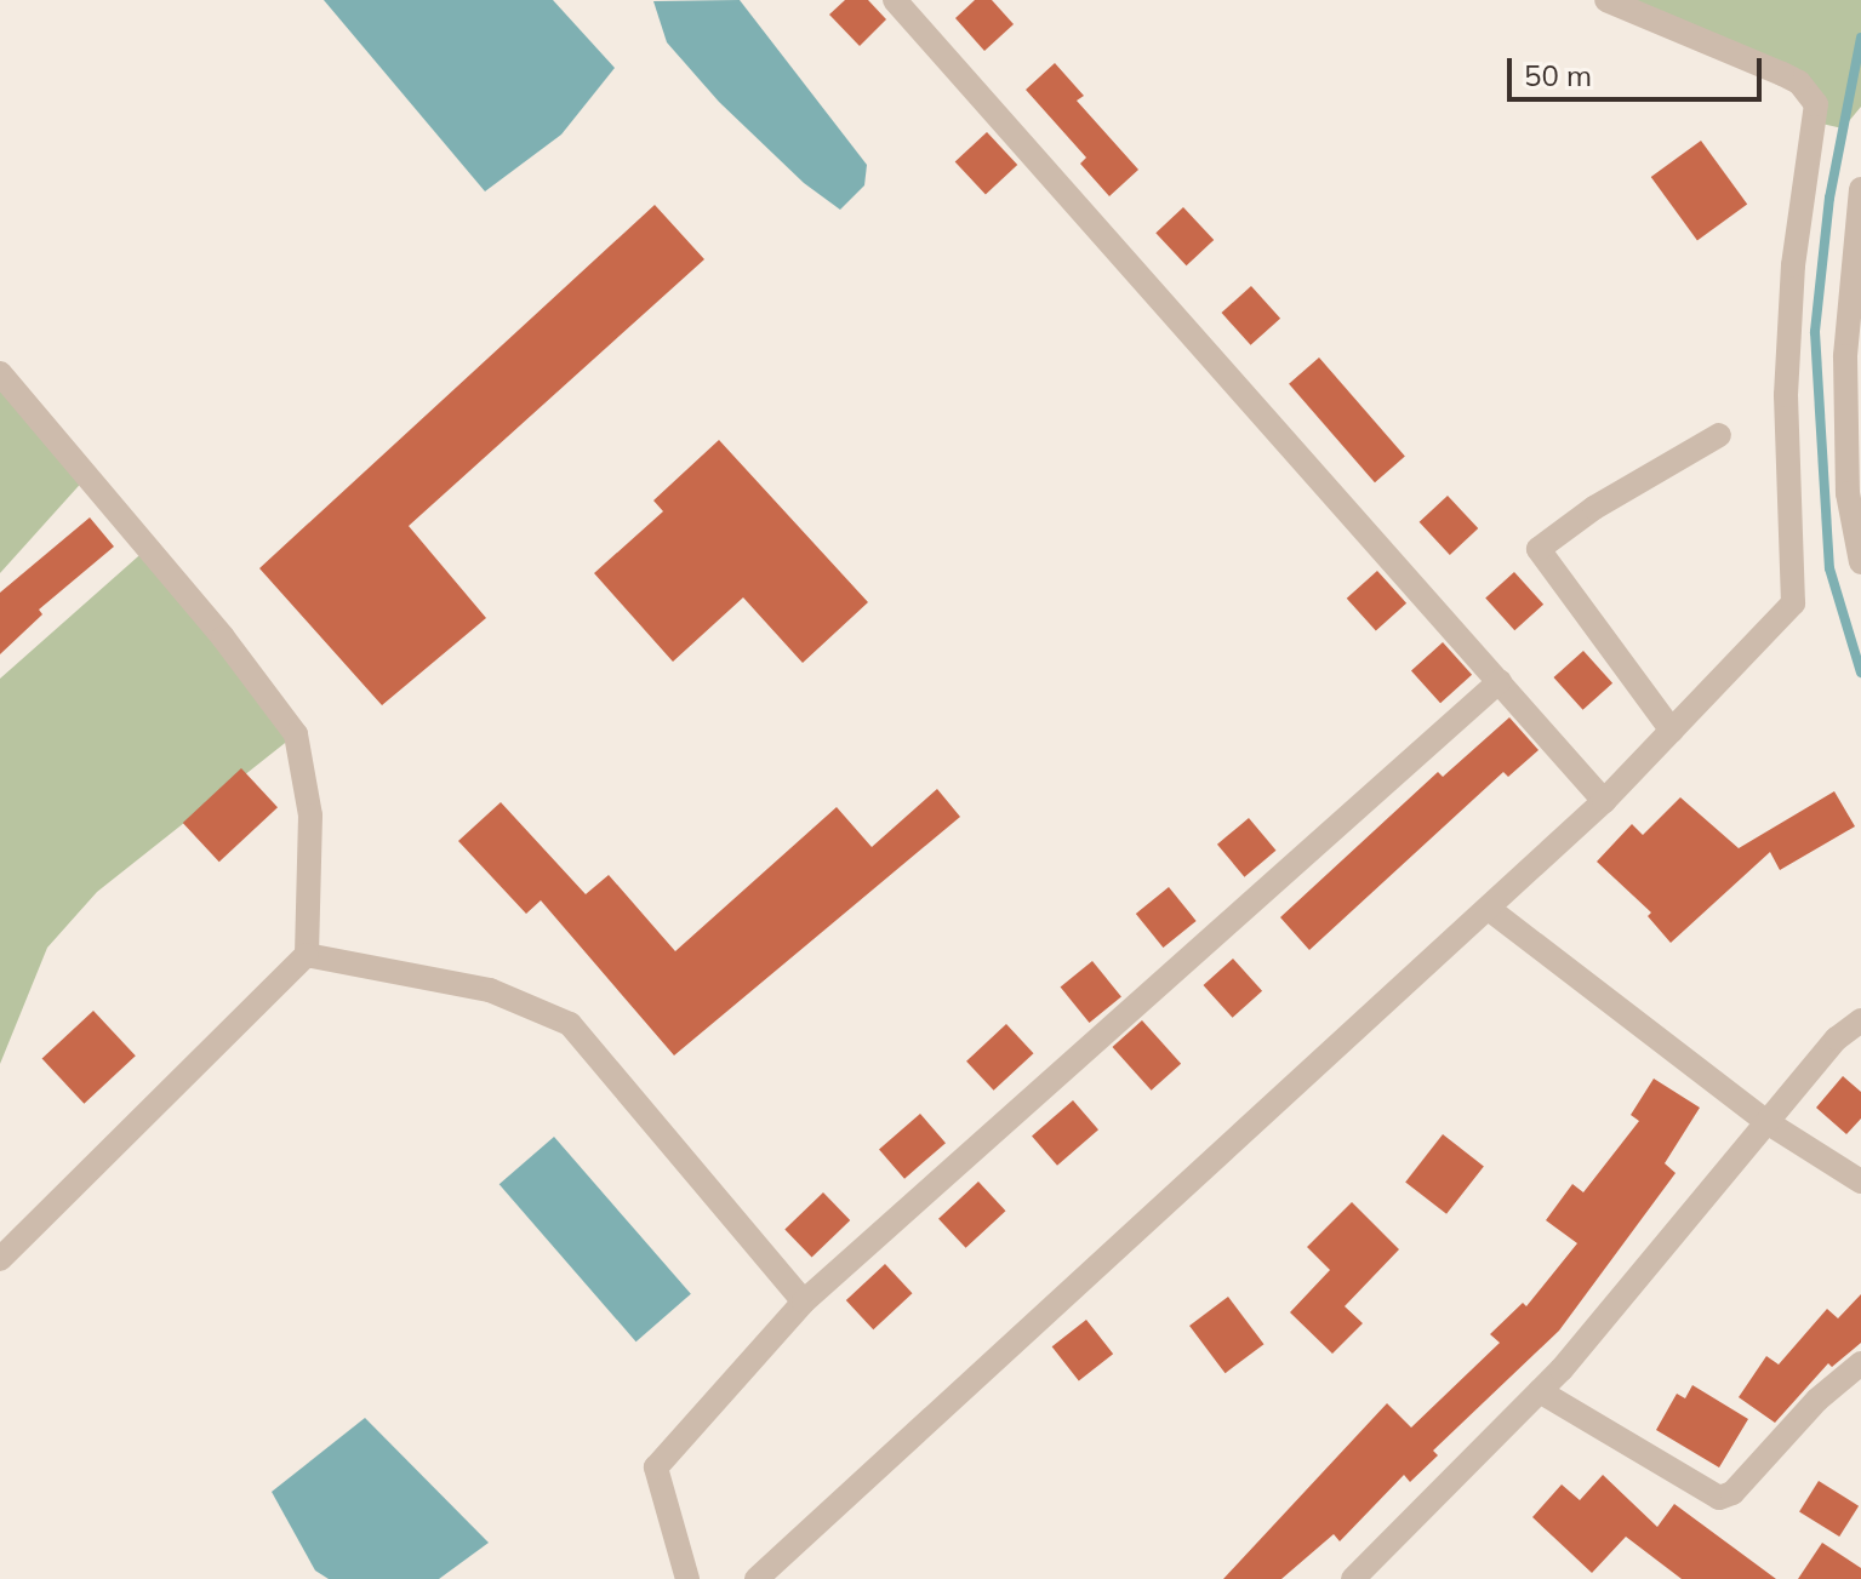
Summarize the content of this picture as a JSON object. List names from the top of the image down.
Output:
{
  "scale_bar": "50 m"
}
